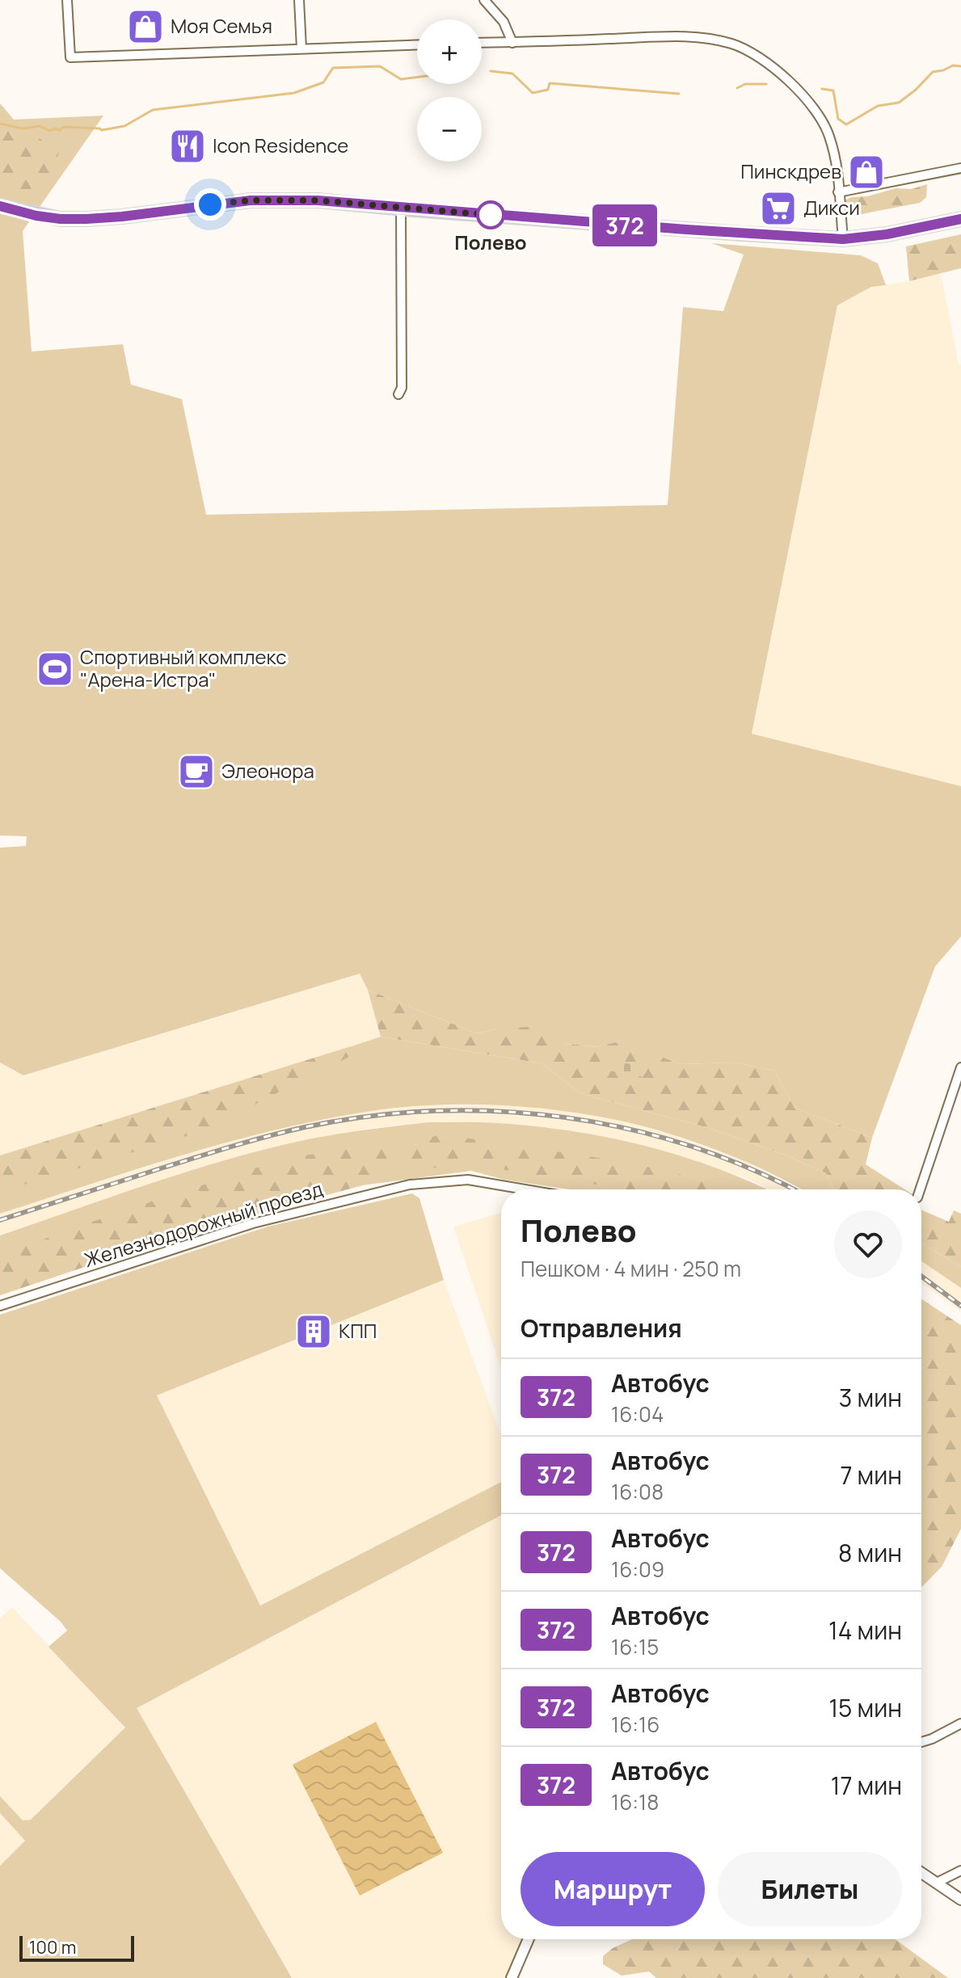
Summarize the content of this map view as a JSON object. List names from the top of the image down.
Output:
{
  "streets": {
    "street": ["Железнодорожный проезд"]
  },
  "places": {
    "shop": ["Моя Семья", "Пинскдрев"],
    "restaurant": ["Icon Residence"],
    "supermarket": ["Дикси"],
    "other": ["Полево"],
    "sports": ["Спортивный комплекс \"Арена-Истра\""],
    "cafe": ["Элеонора"],
    "building": ["КПП"]
  },
  "lines": ["bus line 372"],
  "scale_bar": "100 m",
  "page": {
    "on_map": "372",
    "map_buttons": ["+", "−"],
    "heading": [
      ["Полево", "Пешком · 4 мин · 250 m"],
      "Отправления"
    ],
    "list": [
      {
        "mark": "372",
        "name": "Автобус",
        "note": "16:04",
        "value": "3 мин"
      },
      {
        "mark": "372",
        "name": "Автобус",
        "note": "16:08",
        "value": "7 мин"
      },
      {
        "mark": "372",
        "name": "Автобус",
        "note": "16:09",
        "value": "8 мин"
      },
      {
        "mark": "372",
        "name": "Автобус",
        "note": "16:15",
        "value": "14 мин"
      },
      {
        "mark": "372",
        "name": "Автобус",
        "note": "16:16",
        "value": "15 мин"
      },
      {
        "mark": "372",
        "name": "Автобус",
        "note": "16:18",
        "value": "17 мин"
      }
    ],
    "buttons": ["Маршрут", "Билеты"],
    "scale": "100 m"
  }
}
